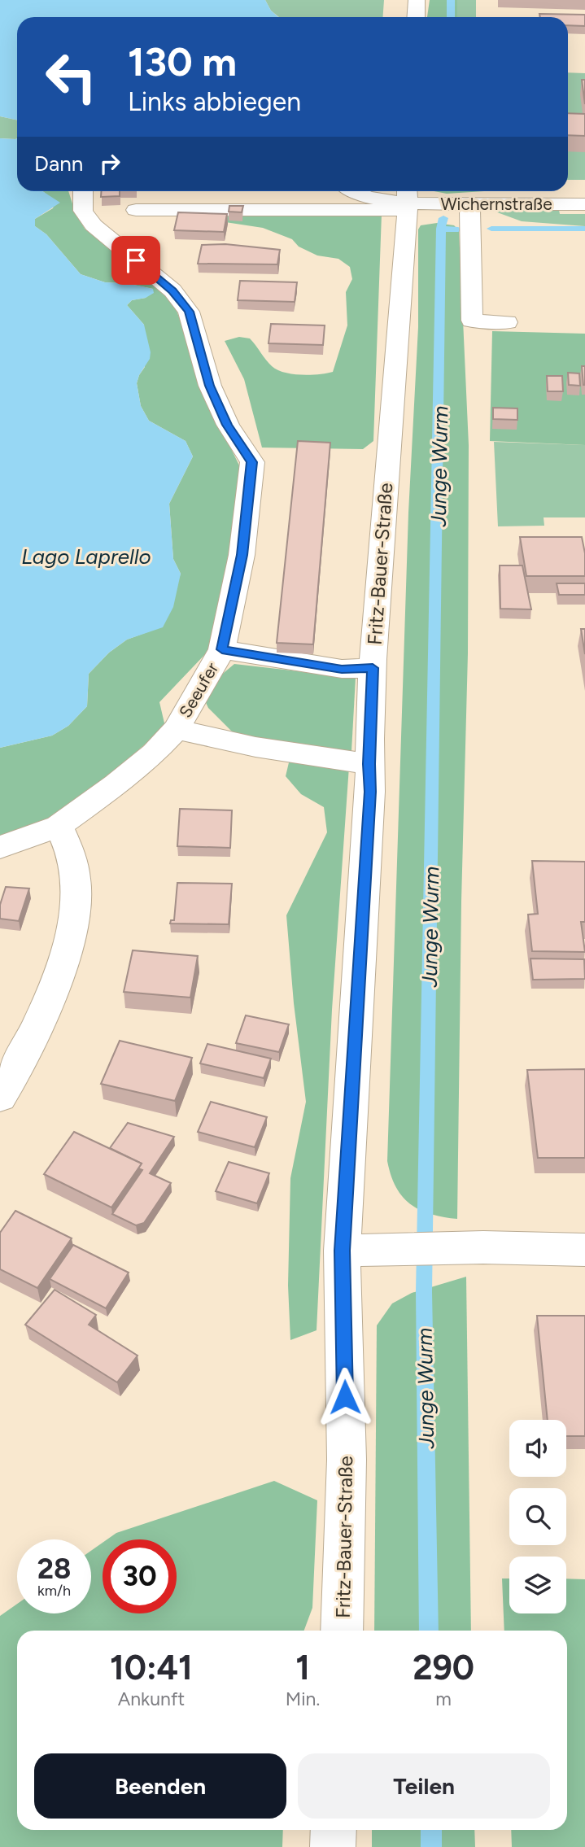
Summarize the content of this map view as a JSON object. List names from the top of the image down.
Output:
{
  "streets": {
    "street": ["Wichernstraße", "Fritz-Bauer-Straße", "Seeufer"]
  },
  "crossings": [
    ["Wichernstraße", "Fritz-Bauer-Straße"]
  ],
  "water": ["Junge Wurm", "Lago Laprello"],
  "page": {
    "turn": ["130 m", "Links abbiegen"],
    "then": "Dann",
    "speed": "28 km/h",
    "limit": "30",
    "eta": [
      "10:41",
      "Ankunft",
      "1",
      "Min.",
      "290",
      "m"
    ],
    "buttons": ["Beenden", "Teilen"]
  }
}
